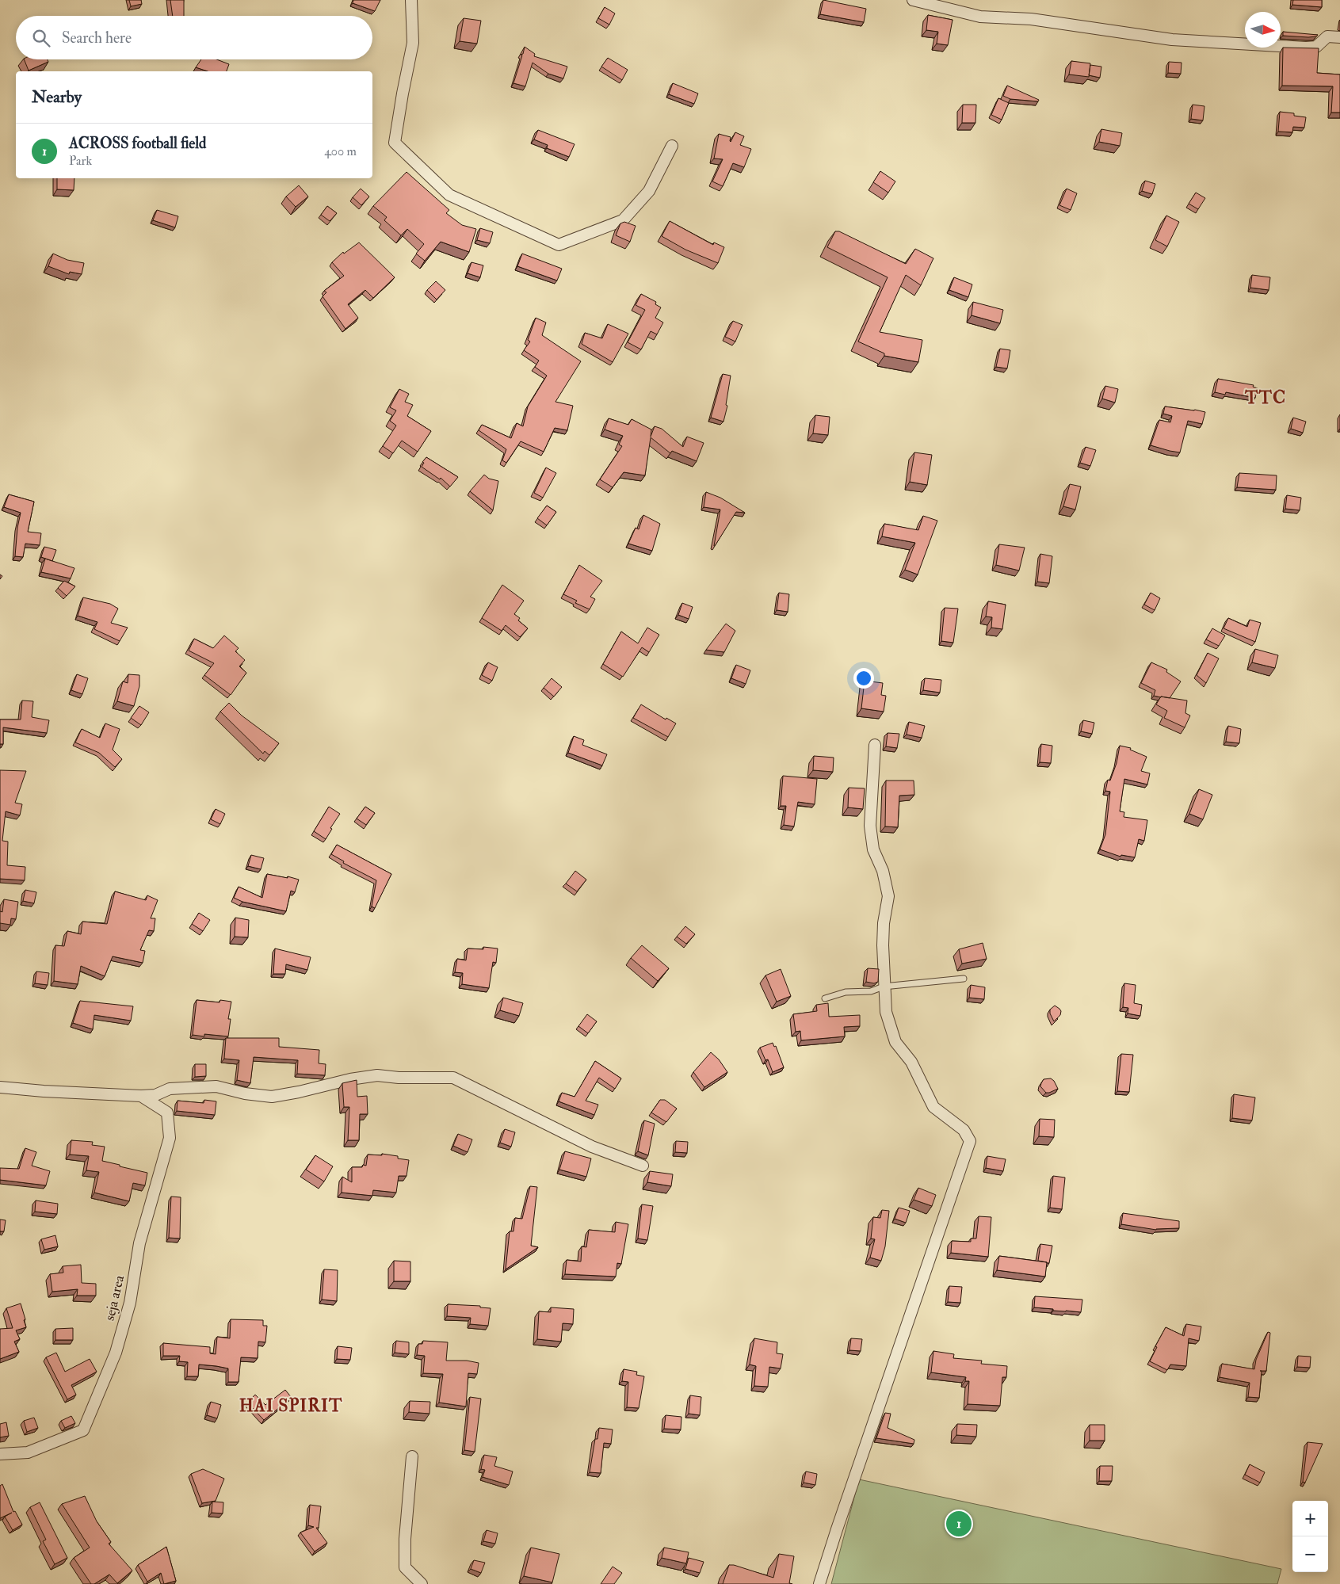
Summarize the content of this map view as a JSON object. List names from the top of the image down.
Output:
{
  "streets": {
    "street": ["seja area"]
  },
  "districts": ["TTC", "HAI SPIRIT"],
  "north": "right",
  "page": {
    "search": "Search here",
    "heading": "Nearby",
    "list": [
      {
        "mark": "1",
        "name": "ACROSS football field",
        "note": "Park",
        "value": "400 m"
      }
    ],
    "map_buttons": ["+", "−"],
    "pins": "1"
  }
}
